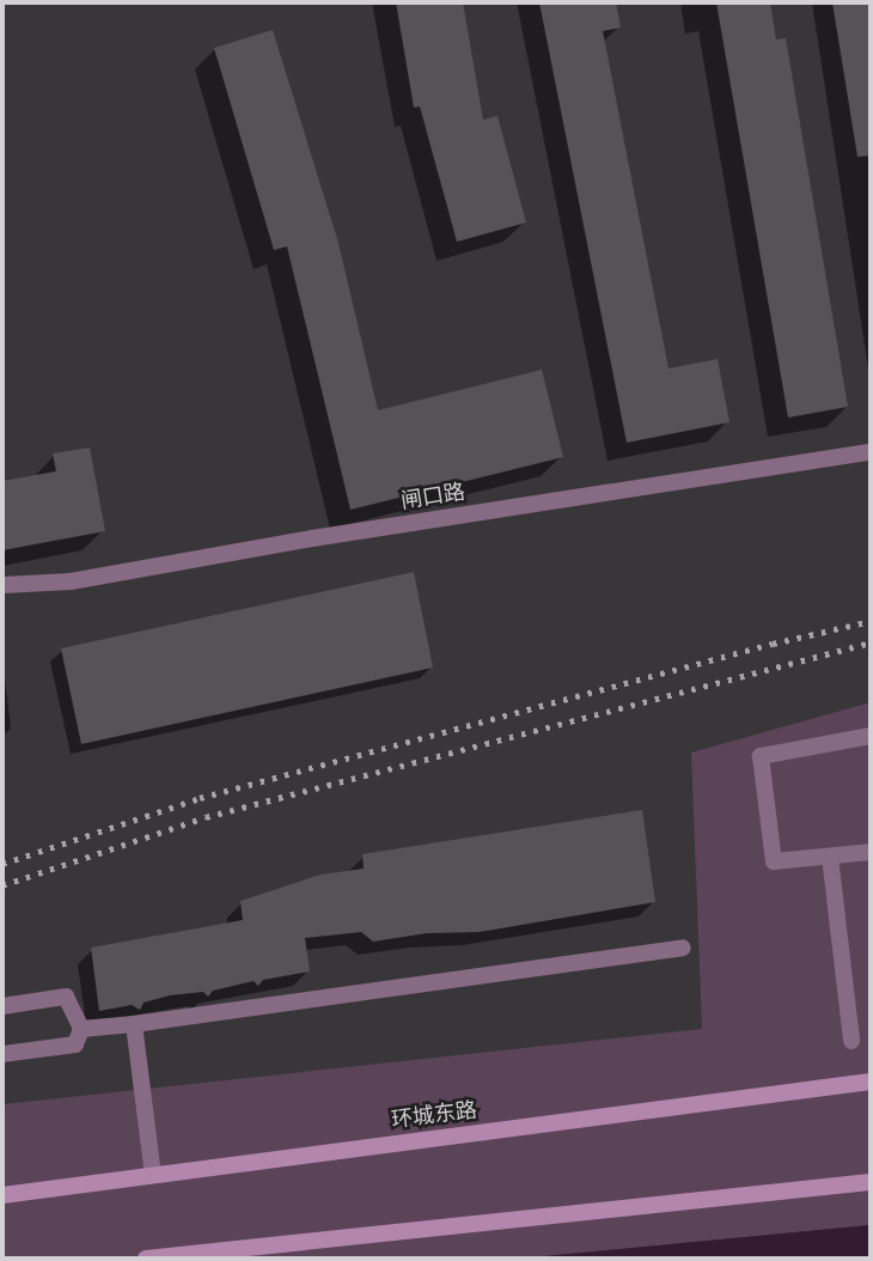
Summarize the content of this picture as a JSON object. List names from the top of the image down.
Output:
{
  "streets": {
    "main road": ["环城东路"],
    "street": ["闸口路"]
  }
}
